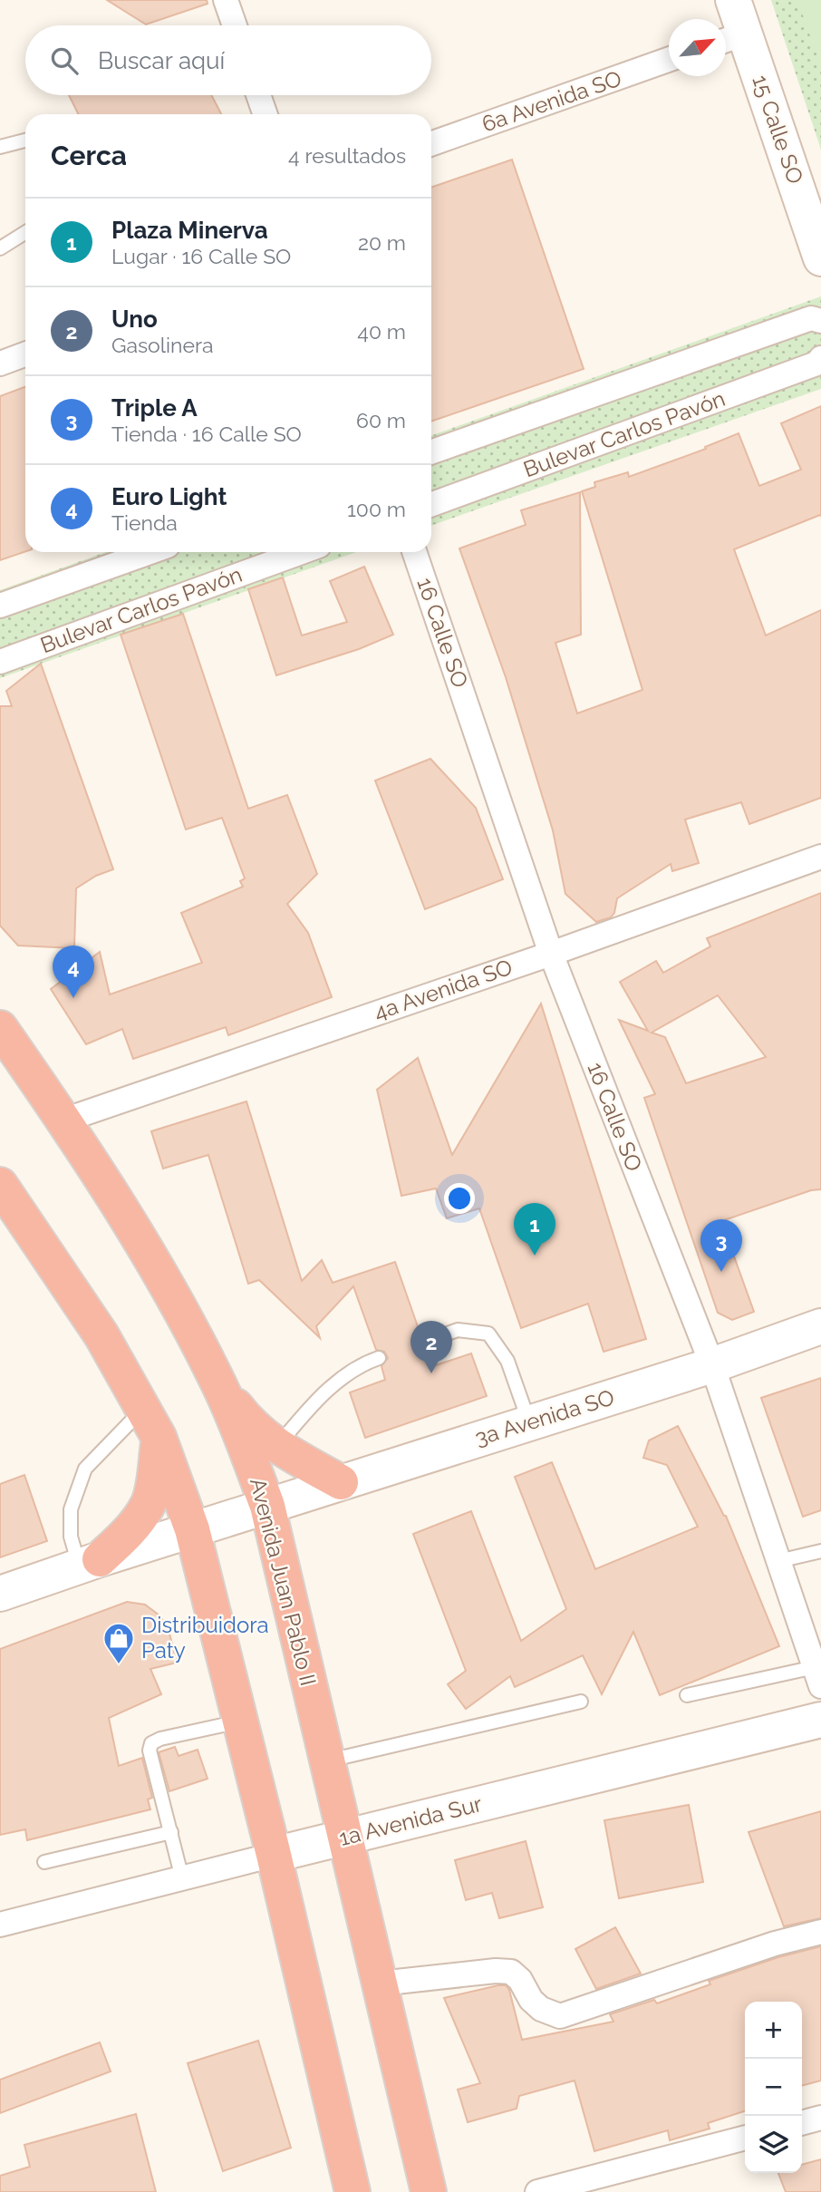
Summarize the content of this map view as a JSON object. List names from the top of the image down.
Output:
{
  "streets": {
    "highway": ["Avenida Juan Pablo II"],
    "street": [
      "6a Avenida SO",
      "15 Calle SO",
      "Bulevar Carlos Pavón",
      "16 Calle SO",
      "4a Avenida SO",
      "3a Avenida SO",
      "1a Avenida Sur"
    ]
  },
  "crossings": [
    ["16 Calle SO", "4a Avenida SO"],
    ["16 Calle SO", "3a Avenida SO"],
    ["4a Avenida SO", "Avenida Juan Pablo II"],
    ["3a Avenida SO", "Avenida Juan Pablo II"],
    ["Avenida Juan Pablo II", "1a Avenida Sur"]
  ],
  "places": {
    "shop": ["Distribuidora Paty"]
  },
  "north": "top right",
  "page": {
    "search": "Buscar aquí",
    "heading": ["Cerca", "4 resultados"],
    "list": [
      {
        "mark": "1",
        "name": "Plaza Minerva",
        "note": "Lugar · 16 Calle SO",
        "value": "20 m"
      },
      {
        "mark": "2",
        "name": "Uno",
        "note": "Gasolinera",
        "value": "40 m"
      },
      {
        "mark": "3",
        "name": "Triple A",
        "note": "Tienda · 16 Calle SO",
        "value": "60 m"
      },
      {
        "mark": "4",
        "name": "Euro Light",
        "note": "Tienda",
        "value": "100 m"
      }
    ],
    "pins": [
      "4",
      "1",
      "3",
      "2"
    ],
    "map_buttons": ["+", "−"]
  }
}
